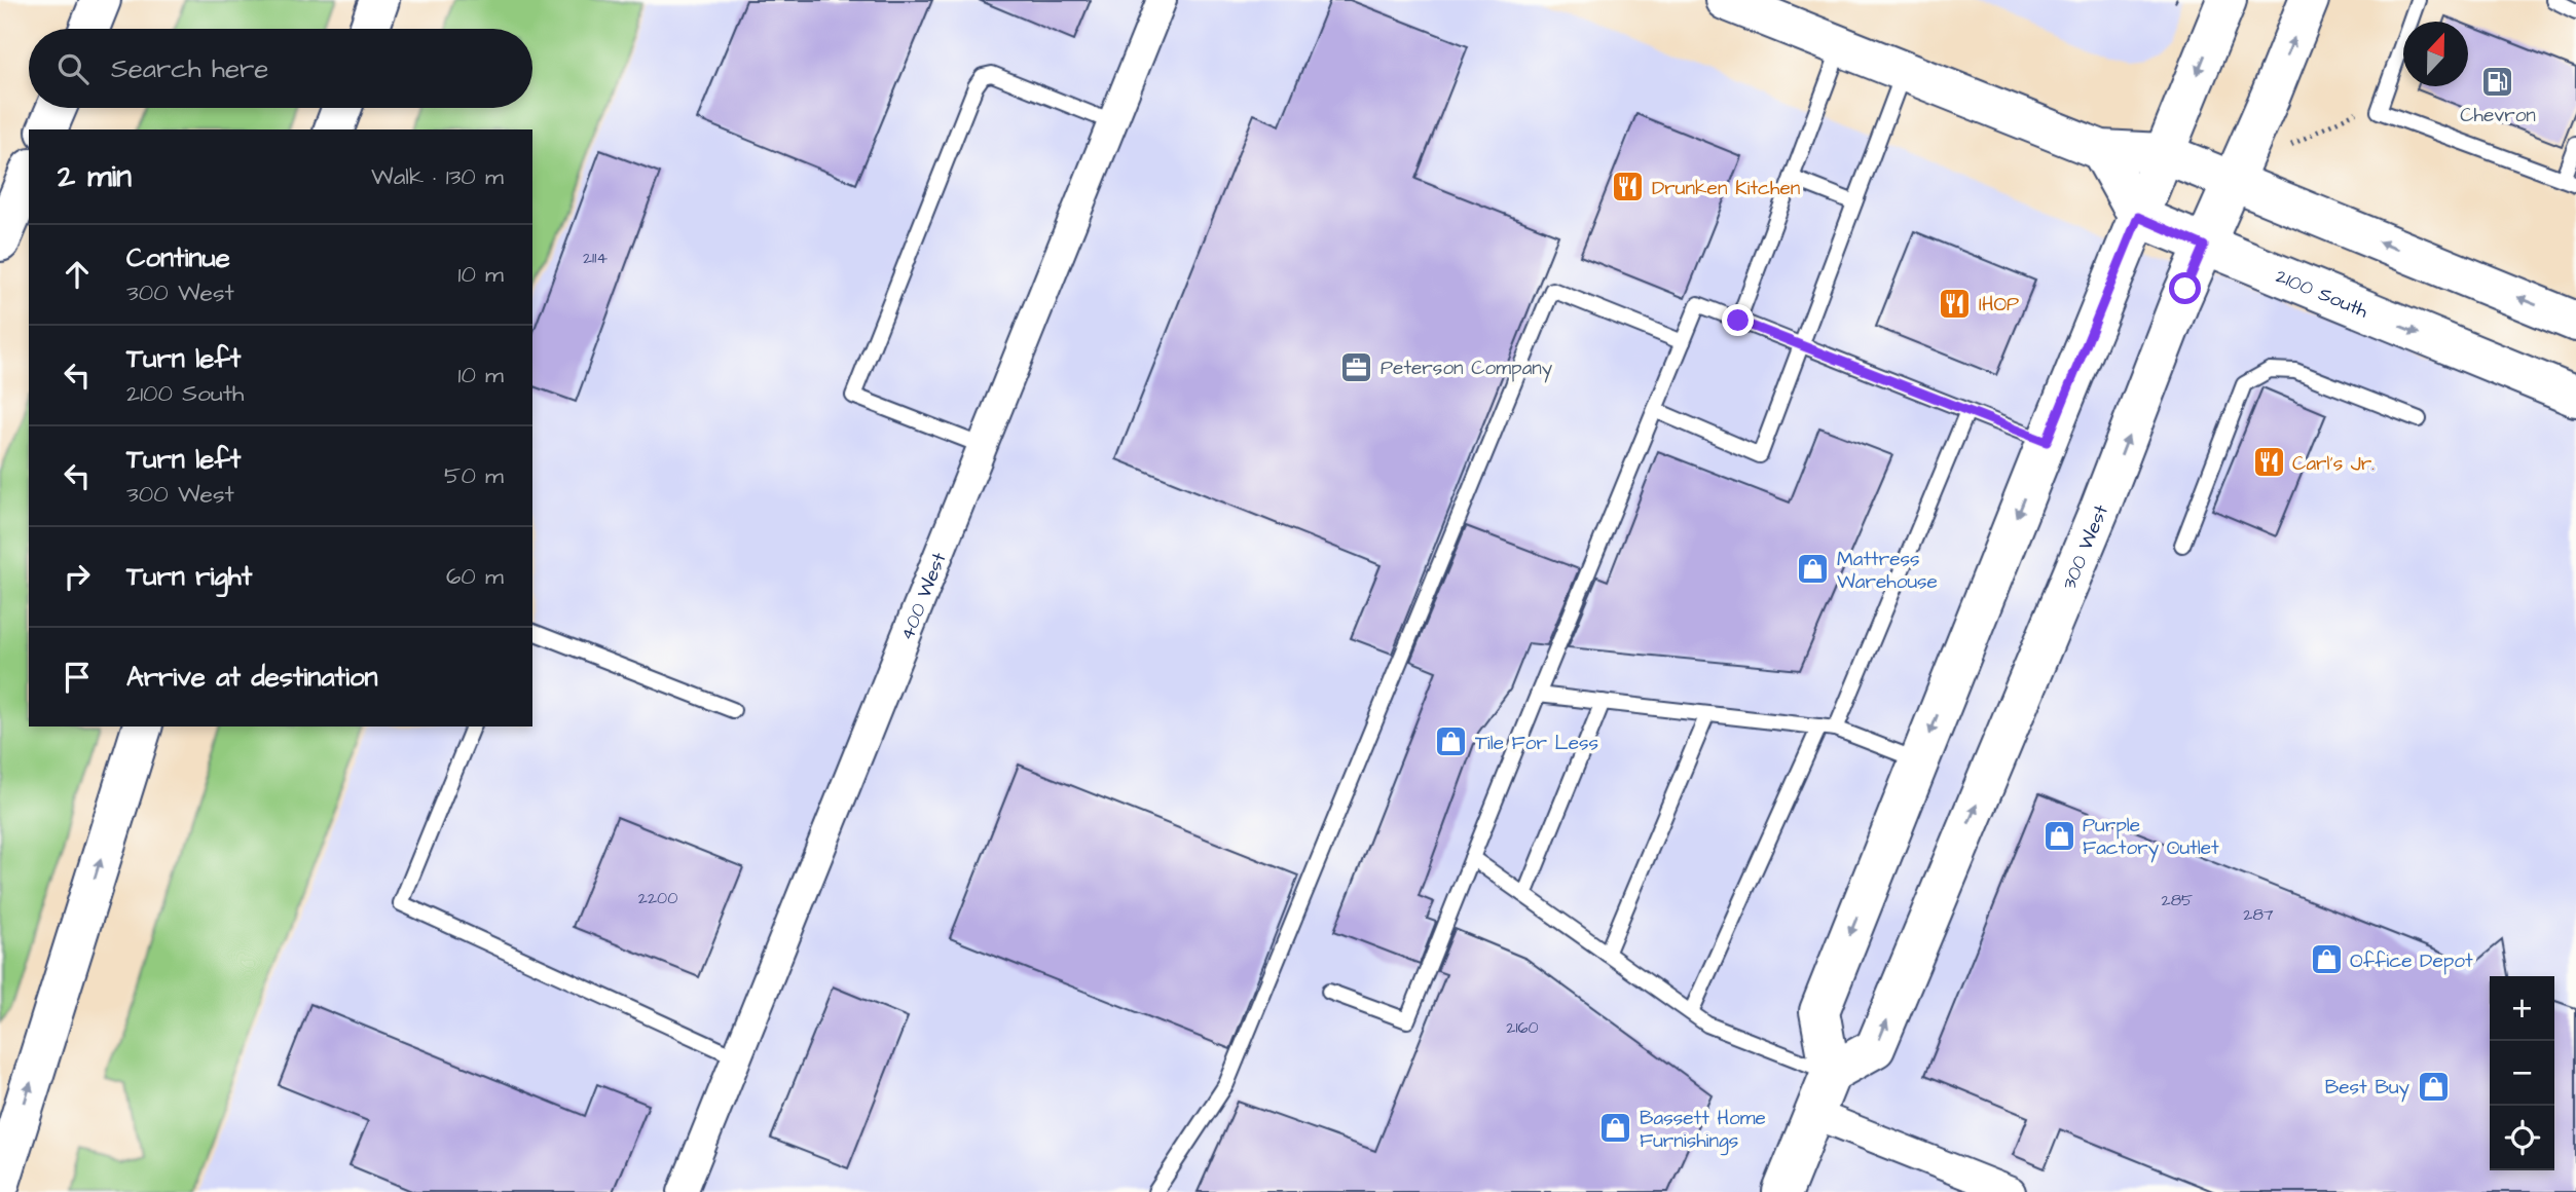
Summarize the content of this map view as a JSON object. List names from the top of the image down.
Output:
{
  "streets": {
    "main road": ["2100 South", "300 West"],
    "street": ["400 West"]
  },
  "crossings": [
    ["2100 South", "300 West"]
  ],
  "places": {
    "fuel station": ["Chevron"],
    "restaurant": ["Drunken Kitchen", "IHOP", "Carl's Jr."],
    "office": ["Peterson Company"],
    "shop": [
      "Mattress Warehouse",
      "Tile For Less",
      "Purple Factory Outlet",
      "Office Depot",
      "Best Buy",
      "Bassett Home Furnishings"
    ]
  },
  "house_numbers": [
    "2114",
    "2200",
    "285",
    "287",
    "2160"
  ],
  "north": "top",
  "page": {
    "search": "Search here",
    "heading": ["2 min", "Walk · 130 m"],
    "list": [
      ["Continue", "300 West", "10 m"],
      ["Turn left", "2100 South", "10 m"],
      ["Turn left", "300 West", "50 m"],
      ["Turn right", "60 m"],
      "Arrive at destination"
    ],
    "map_buttons": ["+", "−"]
  }
}
